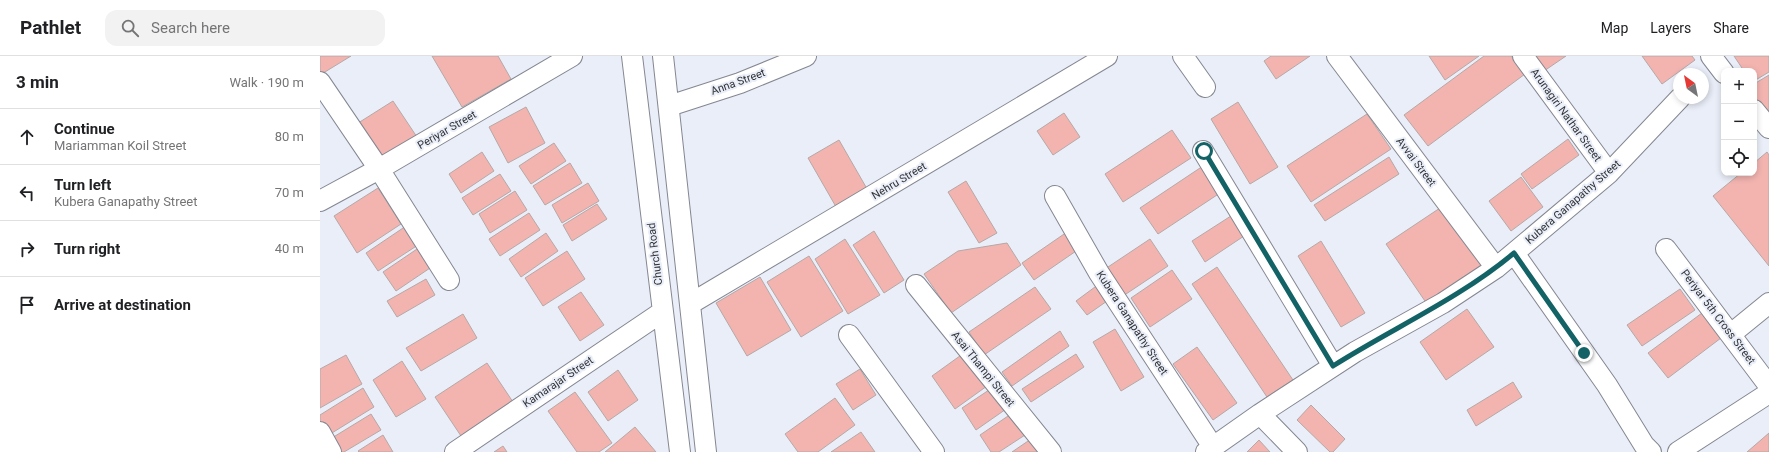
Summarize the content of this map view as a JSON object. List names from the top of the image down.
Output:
{
  "streets": {
    "street": [
      "Anna Street",
      "Arunagiri Nathar Street",
      "Periyar Street",
      "Avvai Street",
      "Nehru Street",
      "Kubera Ganapathy Street",
      "Church Road",
      "Periyar 5th Cross Street",
      "Asai Thampi Street",
      "Kamarajar Street"
    ]
  },
  "crossings": [
    ["Arunagiri Nathar Street", "Kubera Ganapathy Street"],
    ["Avvai Street", "Kubera Ganapathy Street"],
    ["Church Road", "Kamarajar Street"]
  ],
  "north": "top left",
  "page": {
    "header": "Pathlet",
    "search": "Search here",
    "nav": ["Map", "Layers", "Share"],
    "heading": ["3 min", "Walk · 190 m"],
    "map_buttons": ["+", "−"],
    "list": [
      ["Continue", "Mariamman Koil Street", "80 m"],
      ["Turn left", "Kubera Ganapathy Street", "70 m"],
      ["Turn right", "40 m"],
      "Arrive at destination"
    ]
  }
}
